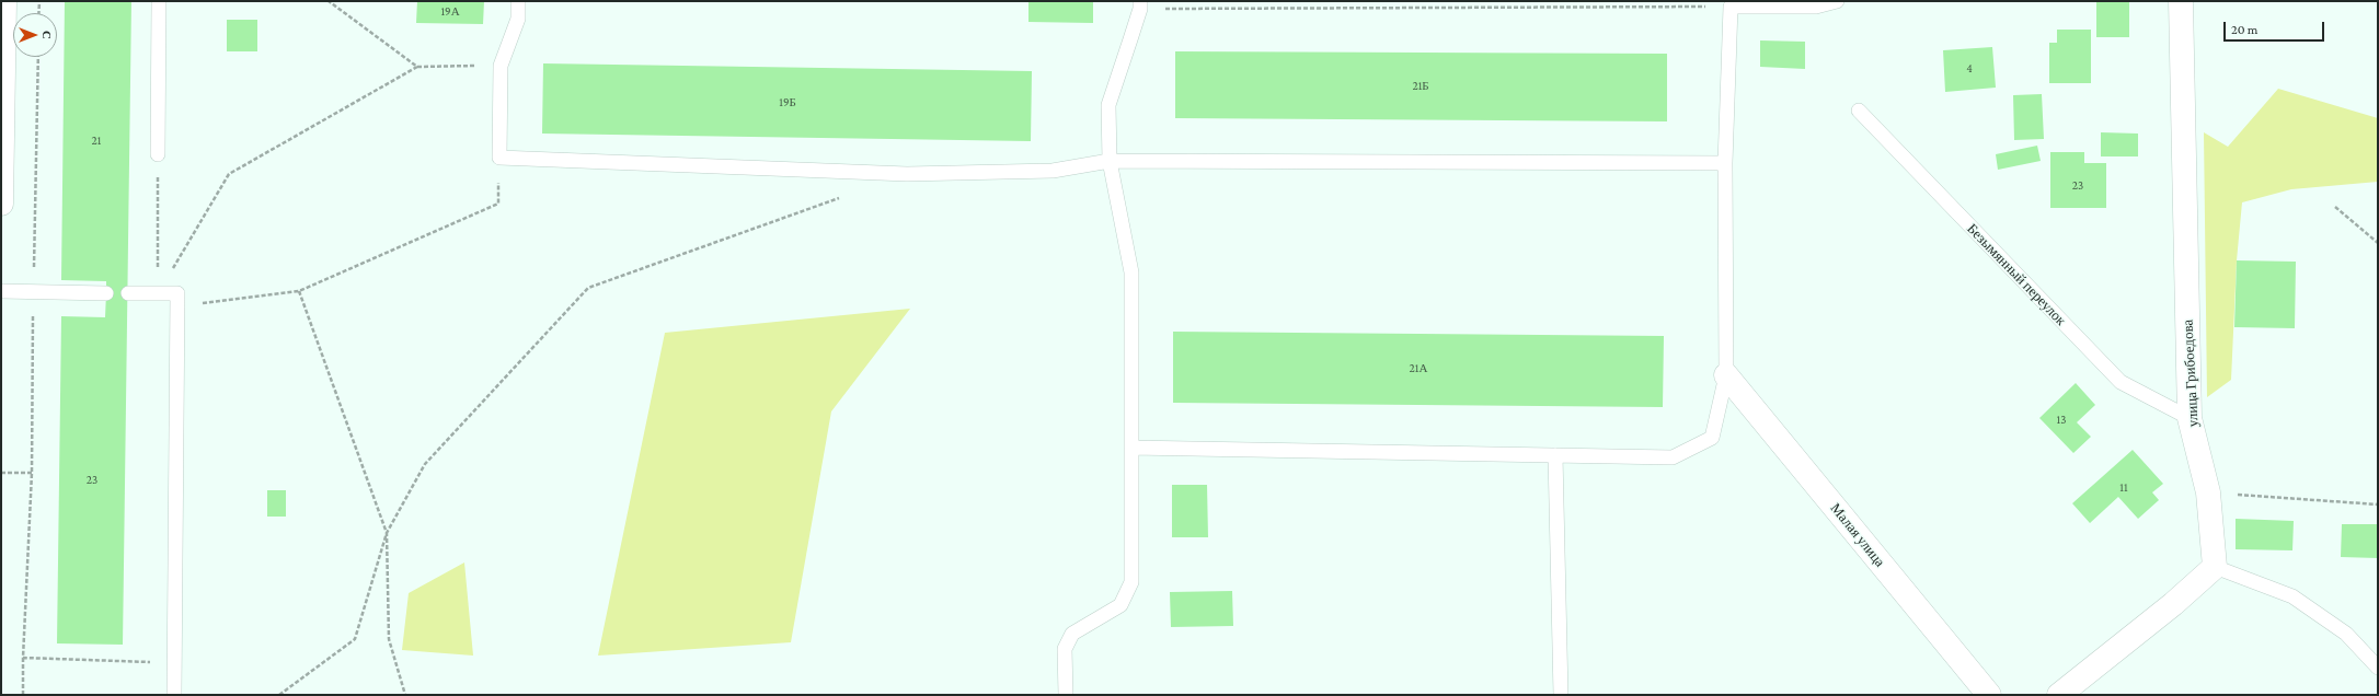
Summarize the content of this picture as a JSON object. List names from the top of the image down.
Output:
{
  "streets": {
    "street": ["улица Грибоедова", "Малая улица"],
    "lane": ["Безымянный переулок"]
  },
  "crossings": [
    ["Безымянный переулок", "улица Грибоедова"]
  ],
  "house_numbers": [
    "19А",
    "4",
    "21Б",
    "19Б",
    "21",
    "23",
    "21А",
    "13",
    "23",
    "11"
  ],
  "scale_bar": "20 m",
  "north": "right"
}
